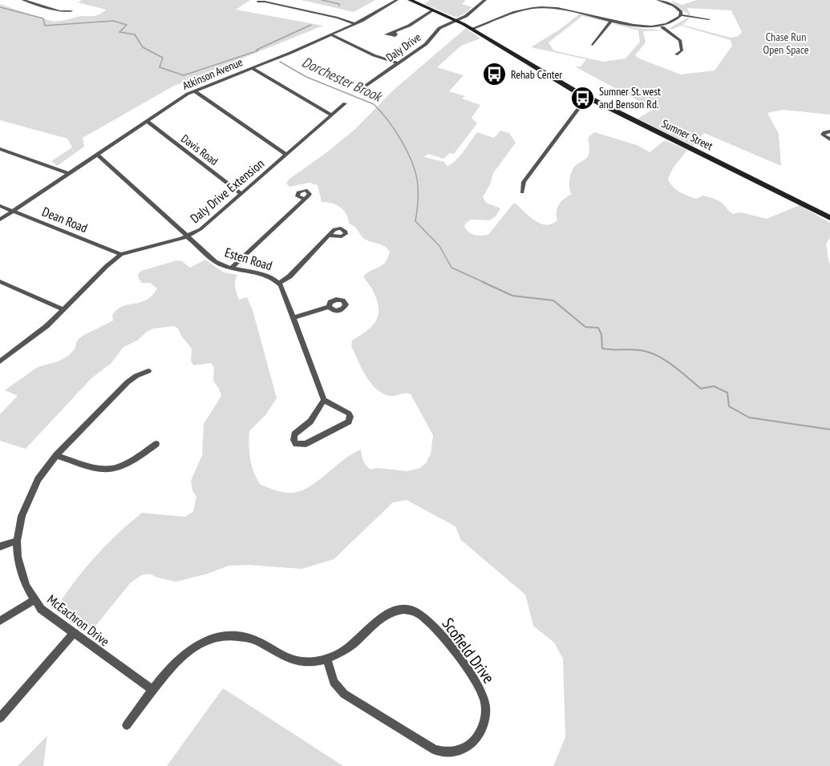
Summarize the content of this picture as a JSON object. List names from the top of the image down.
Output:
{
  "streets": {
    "main road": ["Sumner Street"],
    "street": [
      "Daly Drive",
      "Atkinson Avenue",
      "Davis Road",
      "Daly Drive Extension",
      "Dean Road",
      "Esten Road",
      "McEachron Drive",
      "Scofield Drive"
    ]
  },
  "crossings": [
    ["Daly Drive", "Sumner Street"],
    ["Atkinson Avenue", "Davis Road"],
    ["Atkinson Avenue", "Dean Road"],
    ["Atkinson Avenue", "Esten Road"],
    ["Davis Road", "Daly Drive Extension"],
    ["Daly Drive Extension", "Dean Road"],
    ["Daly Drive Extension", "Esten Road"],
    ["McEachron Drive", "Scofield Drive"]
  ],
  "water": ["Dorchester Brook"],
  "parks": ["Chase Run Open Space"],
  "places": {
    "bus stop": ["Rehab Center", "Sumner St. west and Benson Rd."]
  }
}
